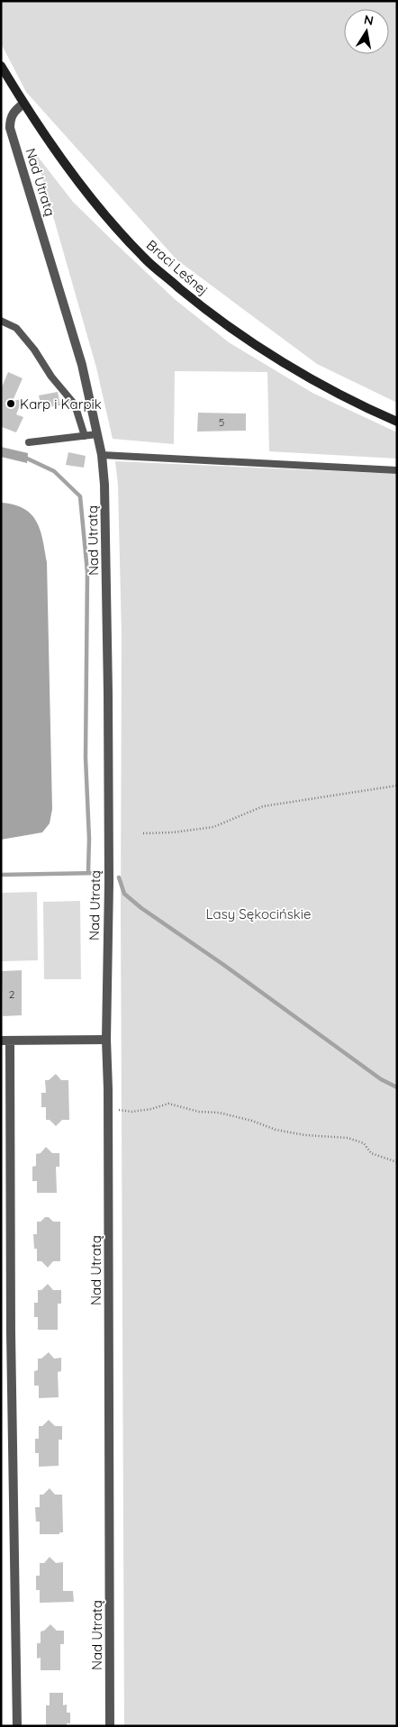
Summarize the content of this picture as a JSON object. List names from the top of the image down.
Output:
{
  "streets": {
    "main road": ["Braci Leśnej"],
    "street": ["Nad Utratą"]
  },
  "crossings": [
    ["Nad Utratą", "Braci Leśnej"]
  ],
  "parks": ["Lasy Sękocińskie"],
  "places": ["Karp i Karpik"],
  "house_numbers": ["5", "2"],
  "north": "top"
}
